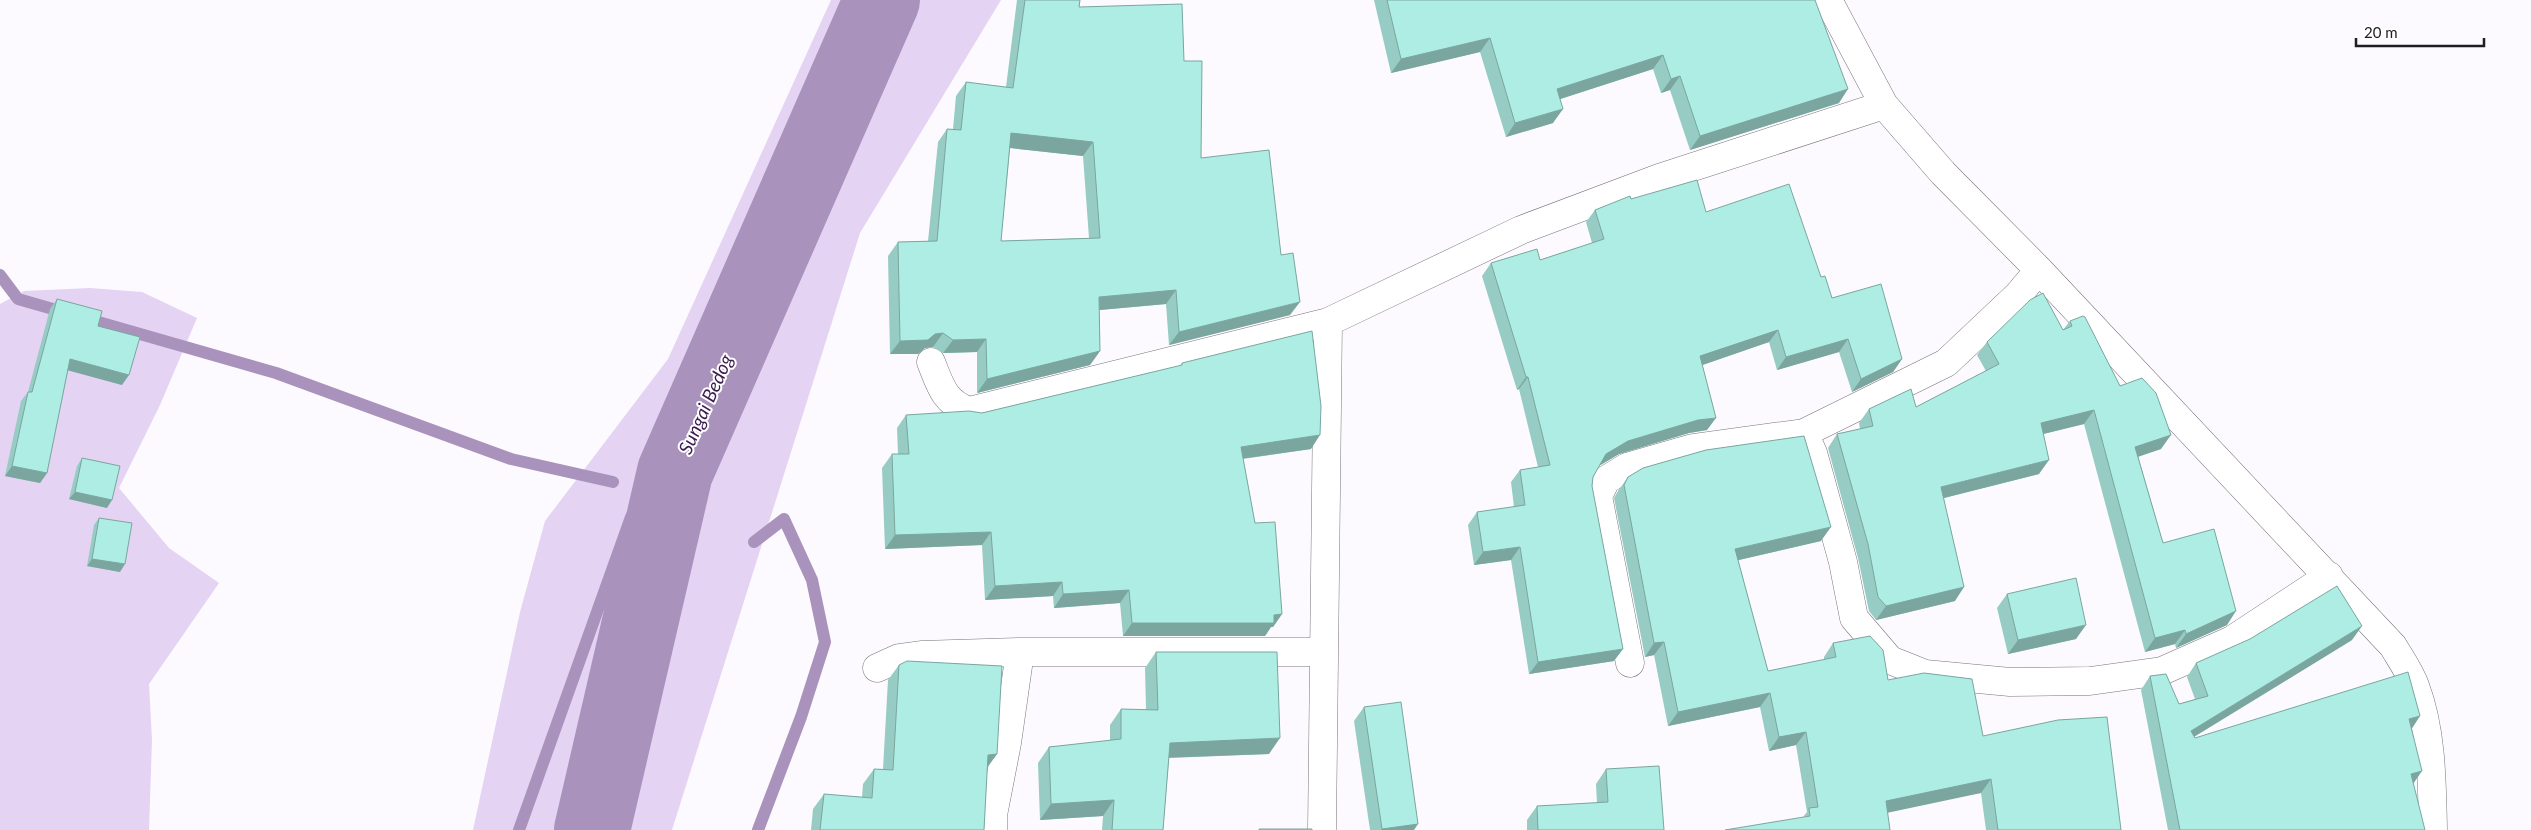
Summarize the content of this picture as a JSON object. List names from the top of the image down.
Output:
{
  "water": ["Sungai Bedog"],
  "scale_bar": "20 m"
}
